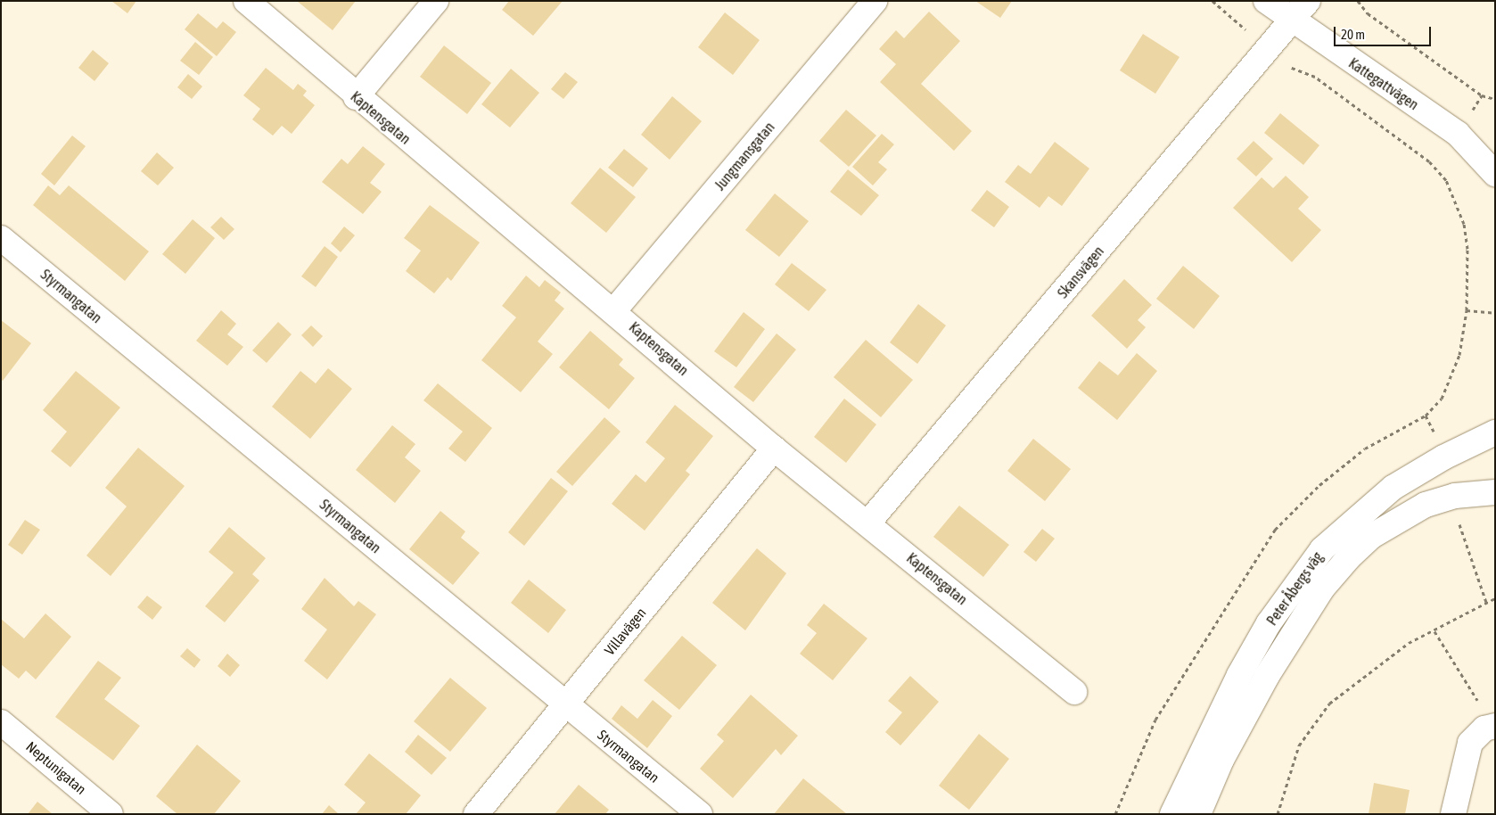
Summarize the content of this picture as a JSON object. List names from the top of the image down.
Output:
{
  "streets": {
    "street": [
      "Kattegattvägen",
      "Kaptensgatan",
      "Jungmansgatan",
      "Skansvägen",
      "Styrmangatan",
      "Peter Åbergs väg",
      "Villavägen",
      "Neptunigatan"
    ]
  },
  "crossings": [
    ["Kattegattvägen", "Skansvägen"],
    ["Kaptensgatan", "Jungmansgatan"],
    ["Kaptensgatan", "Skansvägen"],
    ["Kaptensgatan", "Villavägen"],
    ["Styrmangatan", "Villavägen"]
  ],
  "scale_bar": "20 m"
}
